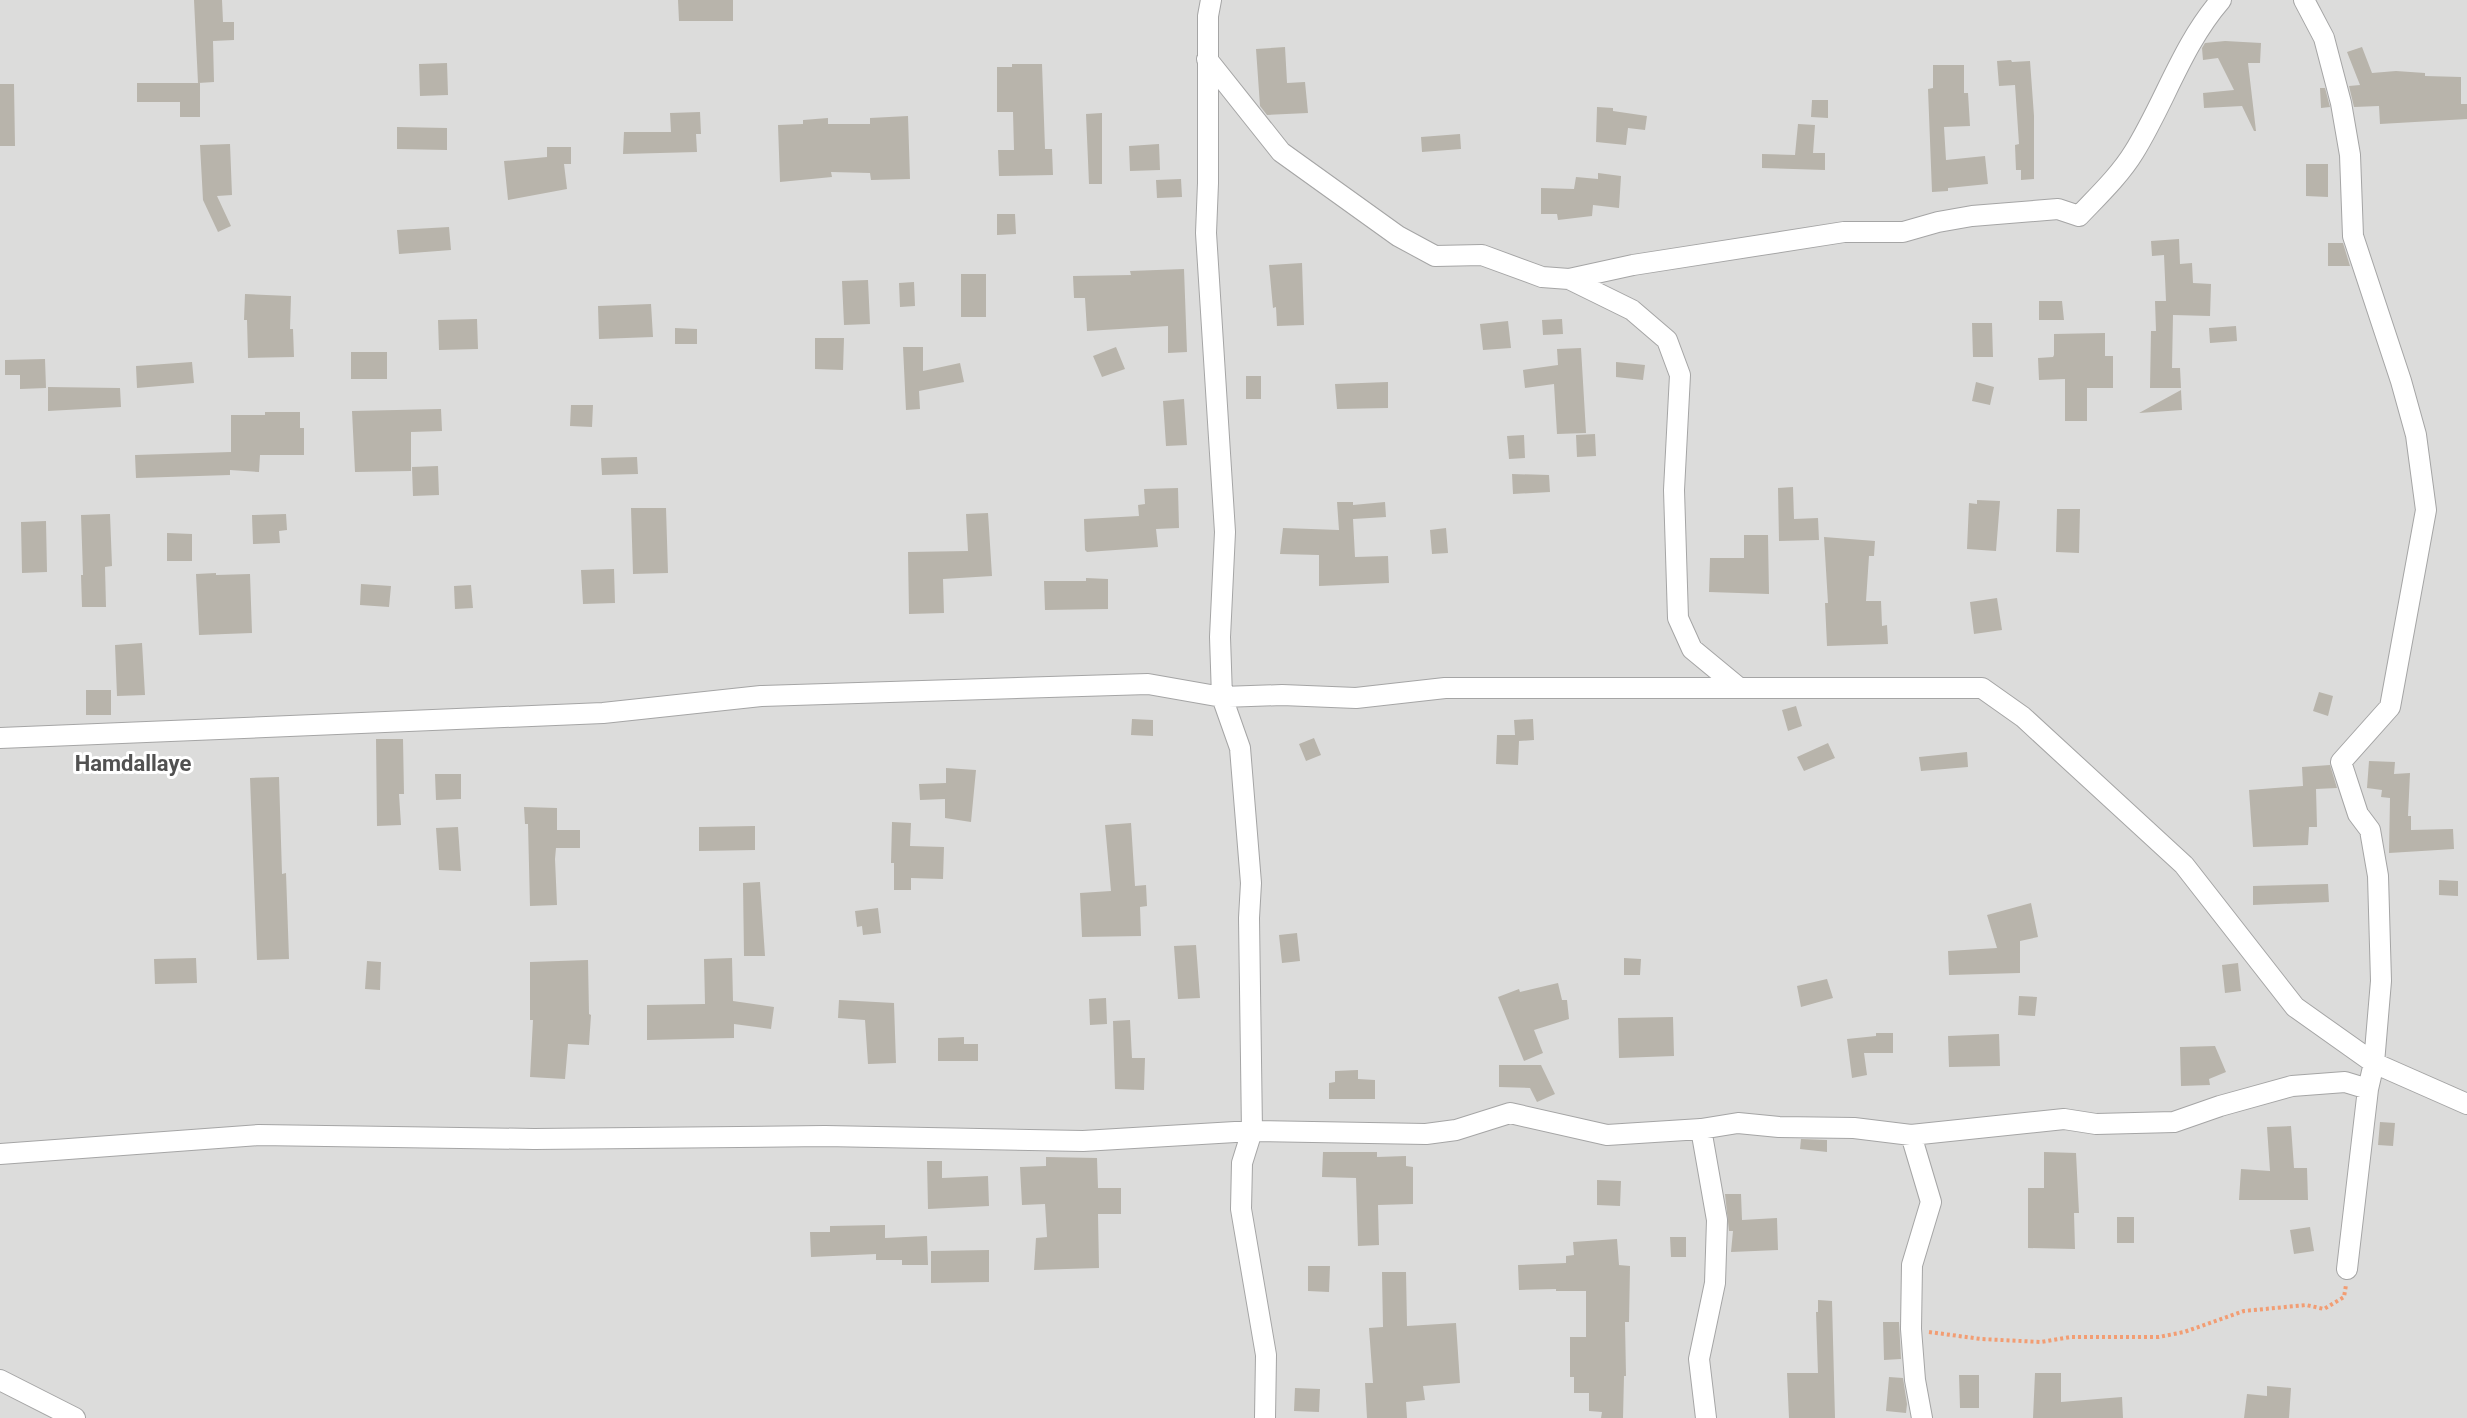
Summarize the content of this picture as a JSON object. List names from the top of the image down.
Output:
{
  "districts": ["Hamdallaye"]
}
